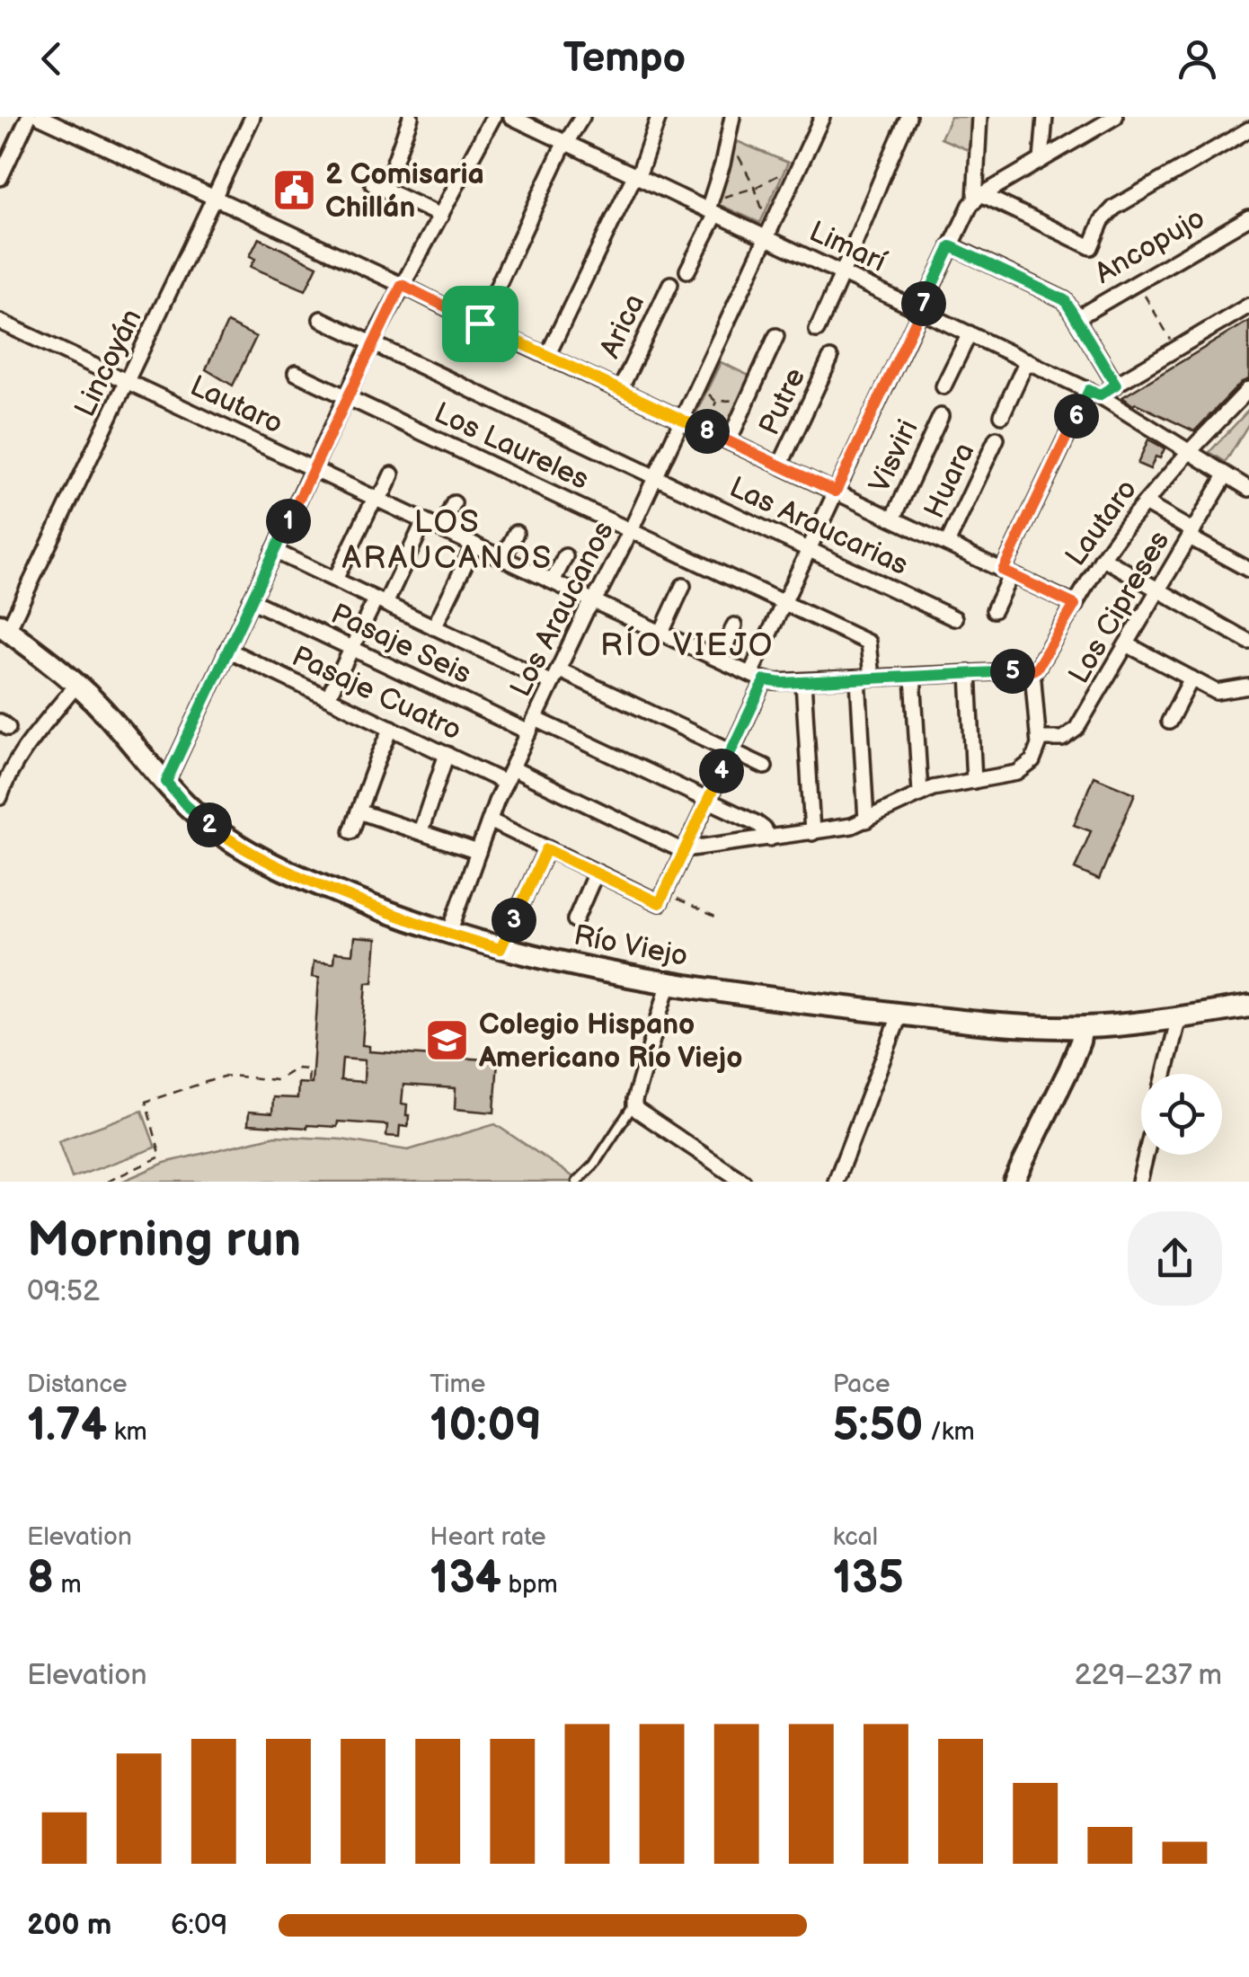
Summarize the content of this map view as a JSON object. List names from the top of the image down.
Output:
{
  "streets": {
    "main road": ["Río Viejo"],
    "street": [
      "Ancopujo",
      "Limarí",
      "Arica",
      "Lincoyán",
      "Putre",
      "Lautaro",
      "Los Laureles",
      "Visviri",
      "Huara",
      "Las Araucarias",
      "Los Cipreses",
      "Los Araucanos",
      "Pasaje Seis",
      "Pasaje Cuatro"
    ]
  },
  "crossings": [
    ["Limarí", "Lautaro"],
    ["Limarí", "Los Cipreses"],
    ["Limarí", "Los Araucanos"],
    ["Lincoyán", "Lautaro"],
    ["Lincoyán", "Río Viejo"],
    ["Lautaro", "Los Laureles"],
    ["Lautaro", "Los Araucanos"],
    ["Los Laureles", "Los Araucanos"],
    ["Las Araucarias", "Los Araucanos"],
    ["Los Araucanos", "Pasaje Seis"],
    ["Los Araucanos", "Pasaje Cuatro"],
    ["Los Araucanos", "Río Viejo"]
  ],
  "districts": ["LOS ARAUCANOS", "RÍO VIEJO"],
  "places": {
    "public building": ["2 Comisaria Chillán"],
    "school or university": ["Colegio Hispano Americano Río Viejo"]
  },
  "page": {
    "header": "Tempo",
    "pins": [
      "7",
      "6",
      "8",
      "1",
      "5",
      "4",
      "2",
      "3"
    ],
    "heading": ["Morning run", "09:52"],
    "stats": [
      ["Distance", "1.74 km"],
      ["Time", "10:09"],
      ["Pace", "5:50 /km"],
      ["Elevation", "8 m"],
      ["Heart rate", "134 bpm"],
      ["kcal", "135"]
    ],
    "chart": ["Elevation", "229–237 m"],
    "list": [
      {
        "name": "200 m",
        "note": "6:09"
      }
    ]
  }
}
